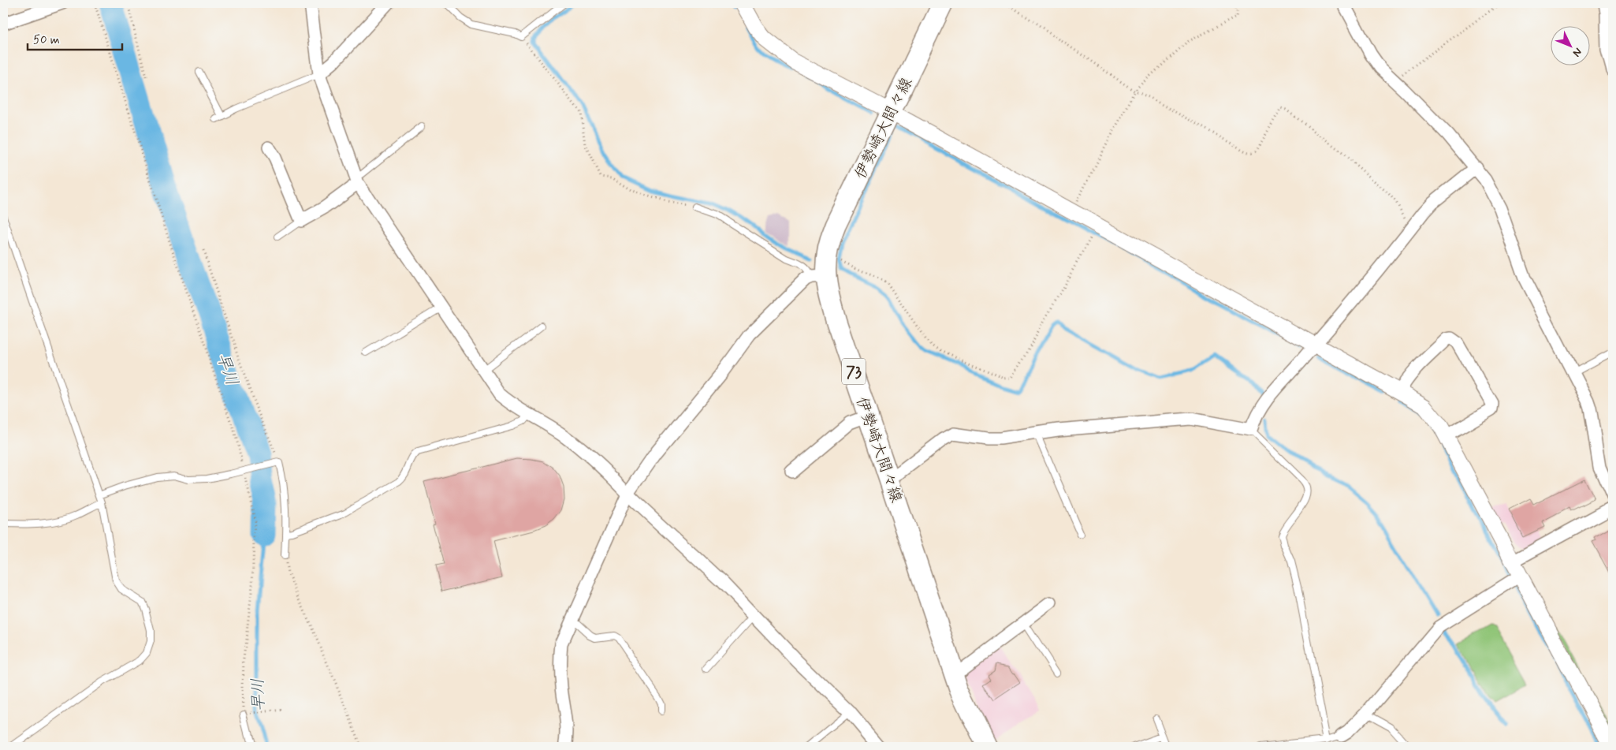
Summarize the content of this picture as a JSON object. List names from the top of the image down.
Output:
{
  "streets": {
    "main road": ["伊勢崎大間々線", "73"]
  },
  "water": ["早川"],
  "scale_bar": "50 m",
  "north": "bottom right"
}
